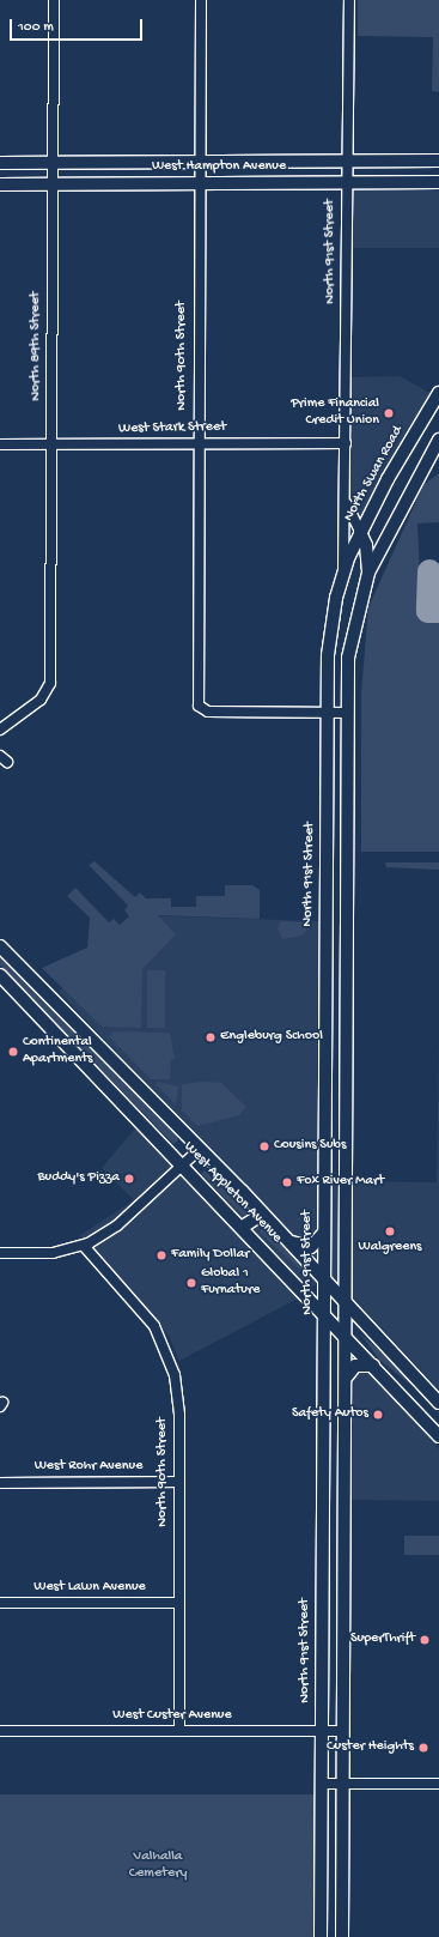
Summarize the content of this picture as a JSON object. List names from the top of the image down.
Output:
{
  "streets": {
    "main road": [
      "West Hampton Avenue",
      "North 91st Street",
      "North Swan Road",
      "West Appleton Avenue"
    ],
    "street": [
      "North 89th Street",
      "North 90th Street",
      "West Stark Street",
      "West Rohr Avenue",
      "West Lawn Avenue",
      "West Custer Avenue"
    ]
  },
  "crossings": [
    ["West Hampton Avenue", "North 91st Street"],
    ["West Hampton Avenue", "North 89th Street"],
    ["West Hampton Avenue", "North 90th Street"],
    ["North 91st Street", "North 90th Street"],
    ["North 91st Street", "West Stark Street"],
    ["North 91st Street", "North Swan Road"],
    ["North 91st Street", "West Appleton Avenue"],
    ["North 91st Street", "West Custer Avenue"],
    ["North 89th Street", "West Stark Street"],
    ["North 90th Street", "West Stark Street"],
    ["North 90th Street", "West Rohr Avenue"],
    ["North 90th Street", "West Lawn Avenue"],
    ["North 90th Street", "West Custer Avenue"]
  ],
  "parks": ["Valhalla Cemetery"],
  "places": [
    "Prime Financial Credit Union",
    "Engleburg School",
    "Continental Apartments",
    "Cousins Subs",
    "Buddy's Pizza",
    "Fox River Mart",
    "Walgreens",
    "Family Dollar",
    "Global 1 Furnature",
    "Safety Autos",
    "SuperThrift",
    "Custer Heights"
  ],
  "scale_bar": "100 m"
}
